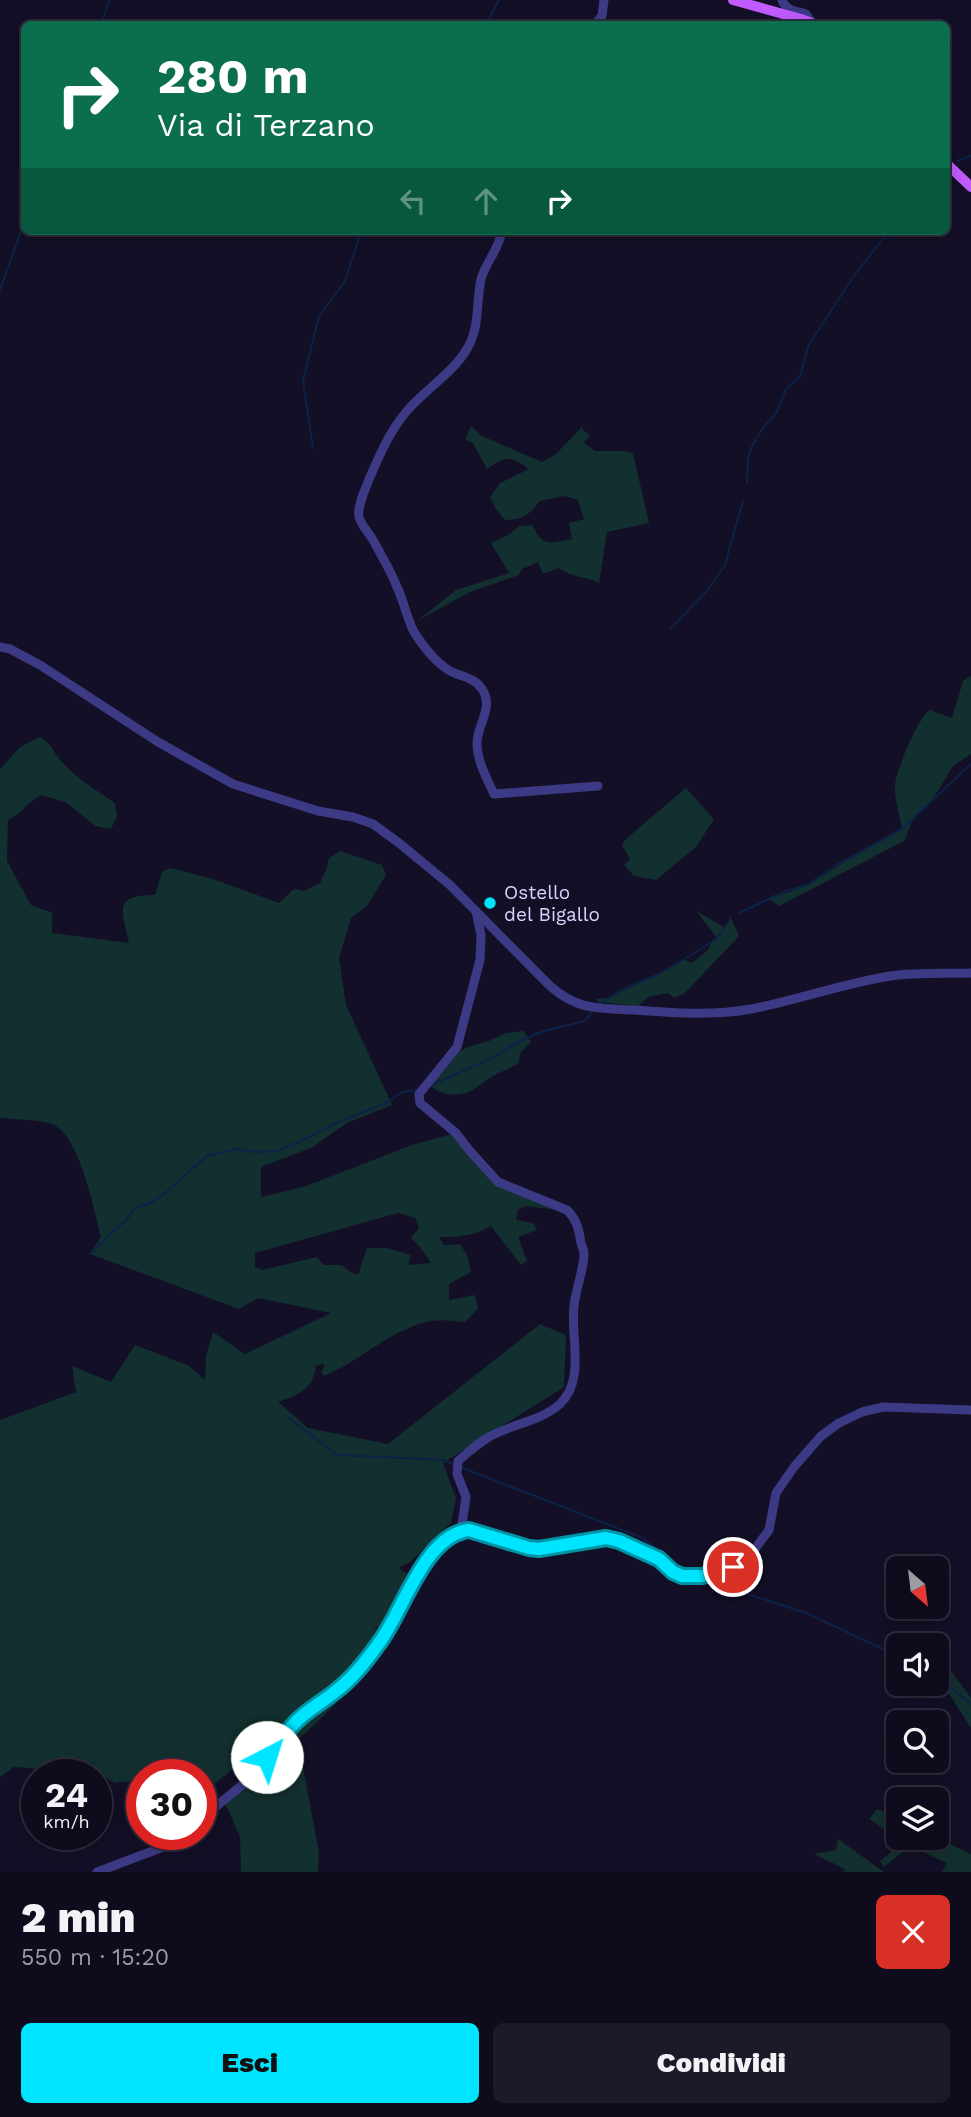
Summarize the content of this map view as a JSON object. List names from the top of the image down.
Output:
{
  "places": ["Ostello del Bigallo"],
  "north": "bottom right",
  "page": {
    "turn": ["280 m", "Via di Terzano"],
    "speed": "24 km/h",
    "limit": "30",
    "heading": ["2 min", "550 m · 15:20"],
    "buttons": ["Esci", "Condividi"]
  }
}
